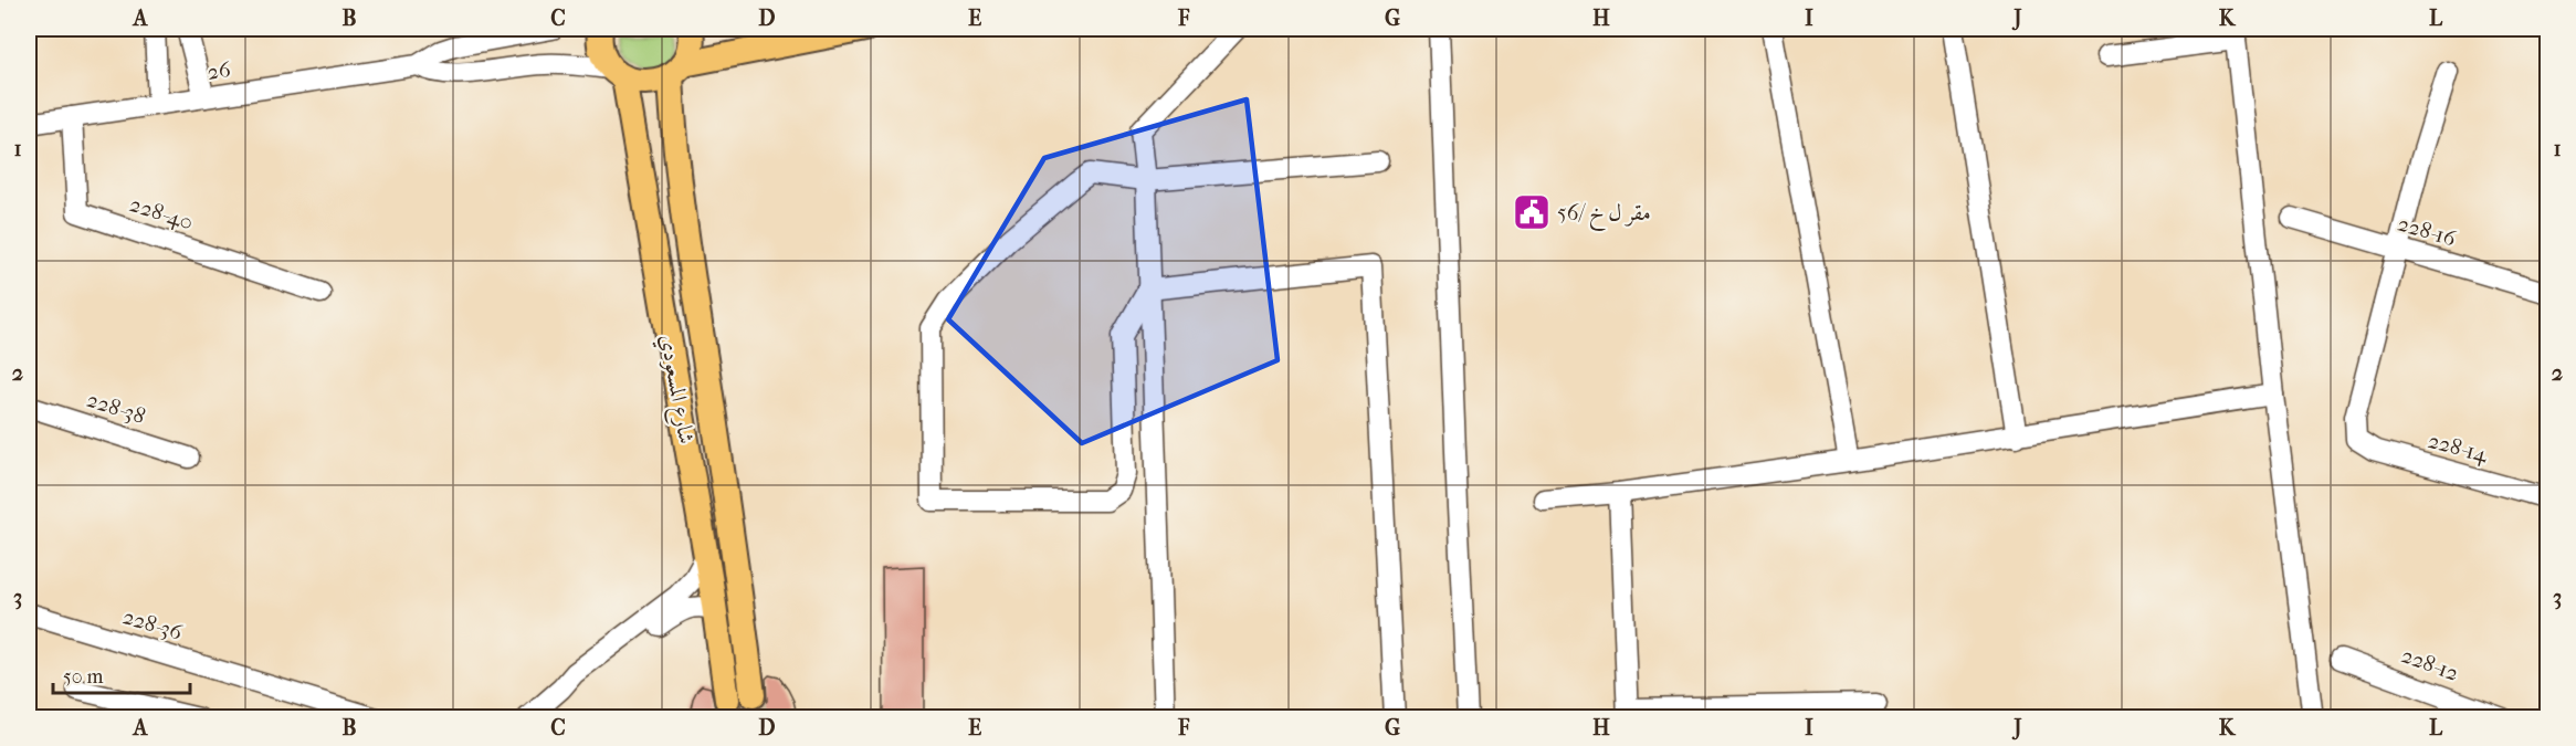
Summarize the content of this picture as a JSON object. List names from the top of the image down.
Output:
{
  "streets": {
    "main road": ["شارع المسعودي"],
    "street": [
      "26",
      "228-40",
      "228-16",
      "228-38",
      "228-14",
      "228-36",
      "228-12"
    ]
  },
  "crossings": [
    ["26", "228-40"],
    ["228-16", "228-14"]
  ],
  "places": {
    "public building": ["مقر ل خ /56"]
  },
  "scale_bar": "50 m",
  "grid": {
    "columns": [
      "A",
      "B",
      "C",
      "D",
      "E",
      "F",
      "G",
      "H",
      "I",
      "J",
      "K",
      "L"
    ],
    "rows": ["1", "2", "3"]
  }
}
